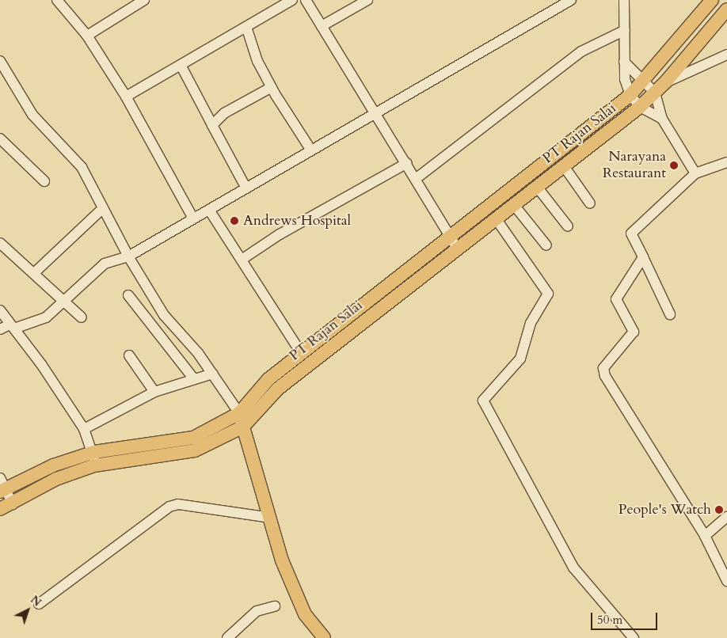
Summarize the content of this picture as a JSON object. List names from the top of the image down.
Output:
{
  "streets": {
    "main road": ["PT Rajan Salai"]
  },
  "places": ["Narayana Restaurant", "Andrews Hospital", "People's Watch"],
  "scale_bar": "50 m",
  "north": "top right"
}
